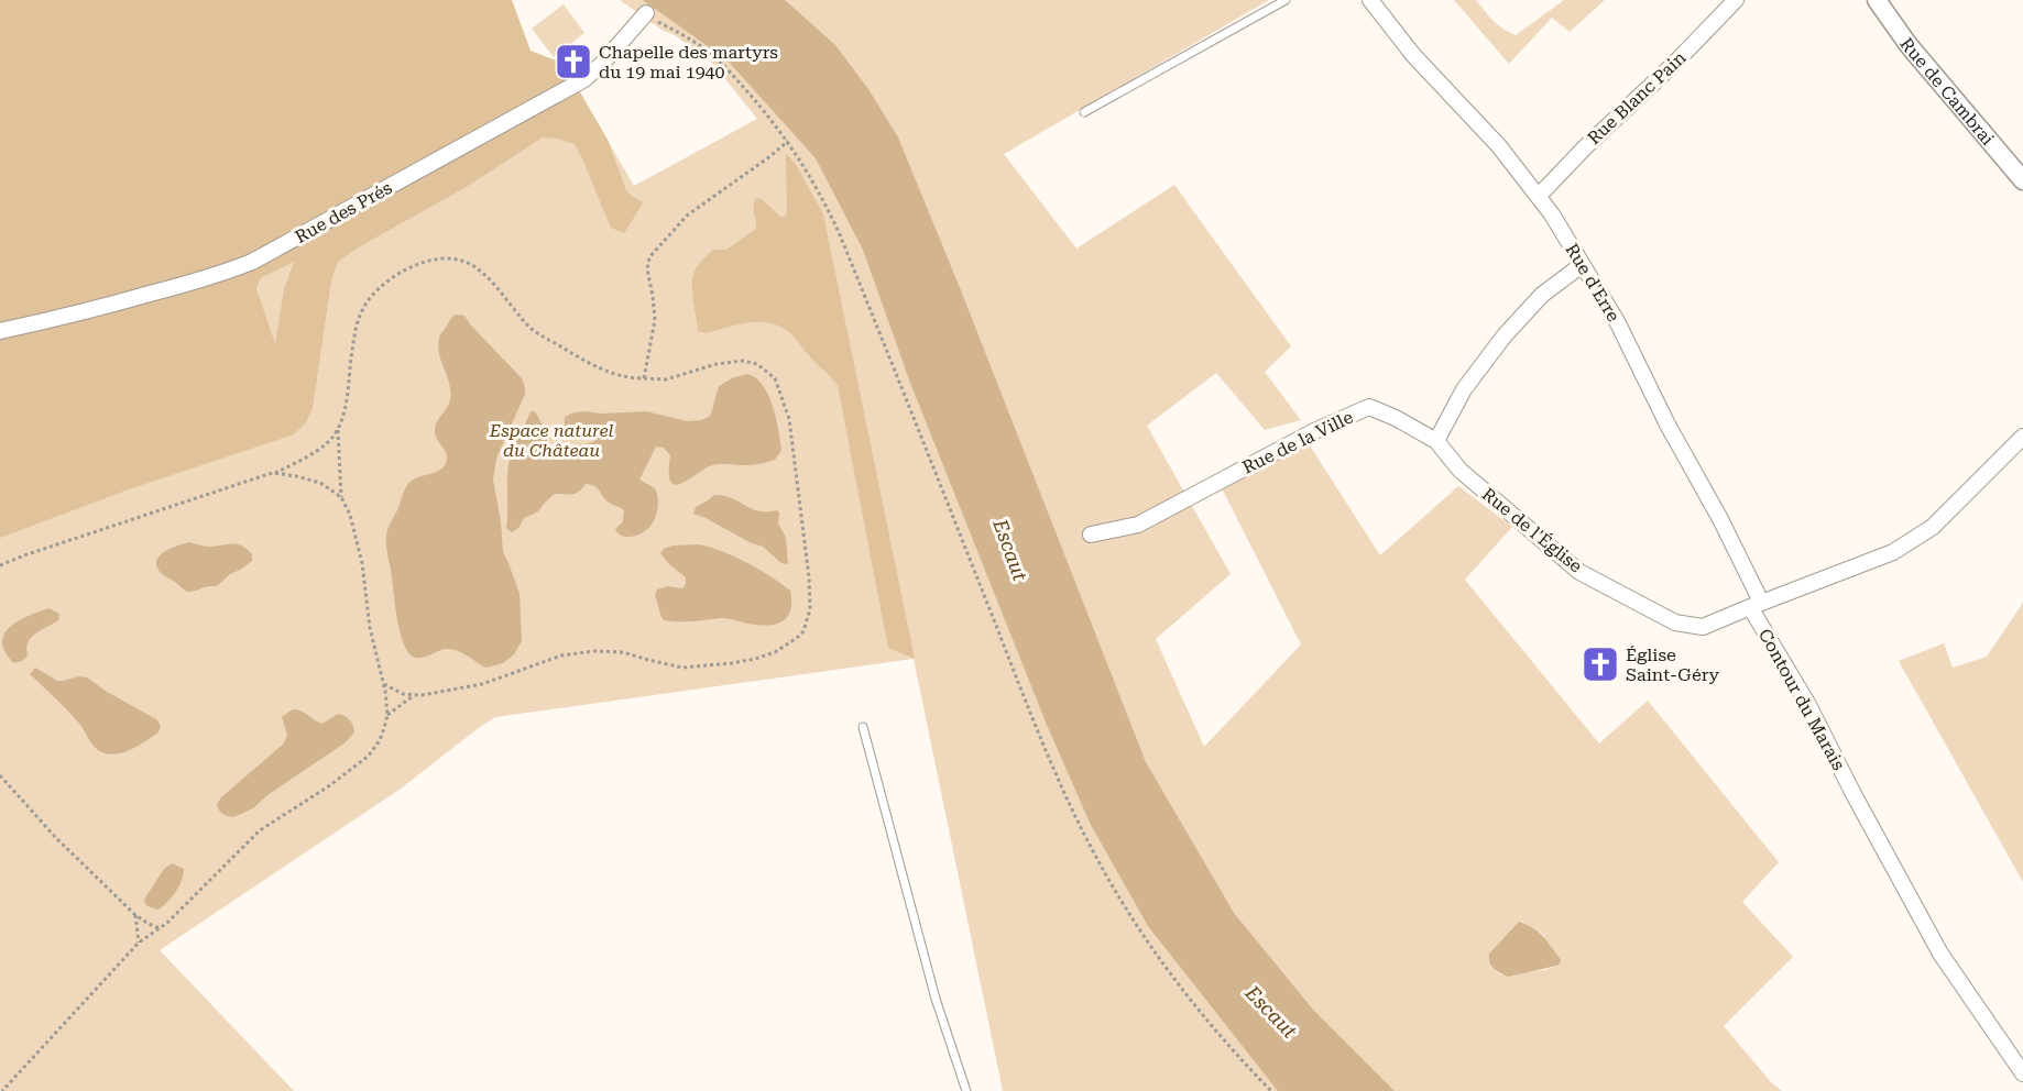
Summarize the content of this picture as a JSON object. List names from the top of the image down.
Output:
{
  "streets": {
    "street": [
      "Rue de Cambrai",
      "Rue Blanc Pain",
      "Rue des Prés",
      "Rue d'Erre",
      "Rue de la Ville",
      "Rue de l'Église",
      "Contour du Marais"
    ]
  },
  "crossings": [
    ["Rue Blanc Pain", "Rue d'Erre"],
    ["Rue d'Erre", "Rue de l'Église"],
    ["Rue d'Erre", "Contour du Marais"],
    ["Rue de la Ville", "Rue de l'Église"],
    ["Rue de l'Église", "Contour du Marais"]
  ],
  "water": ["Escaut"],
  "parks": ["Espace naturel du Château"],
  "places": {
    "church": ["Chapelle des martyrs du 19 mai 1940", "Église Saint-Géry"]
  }
}
